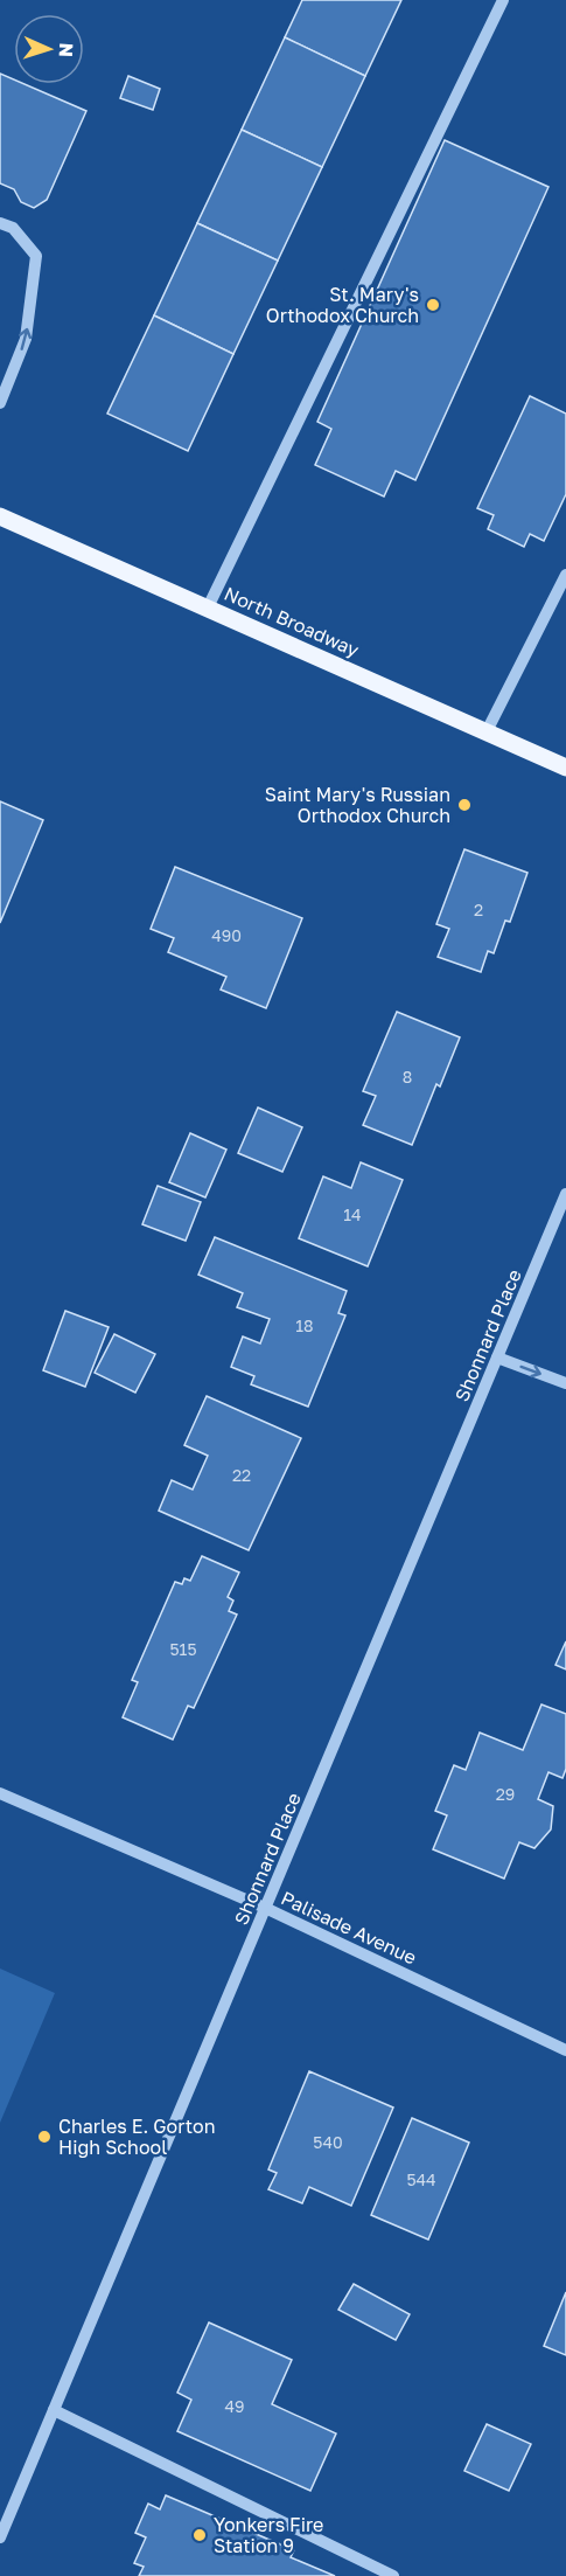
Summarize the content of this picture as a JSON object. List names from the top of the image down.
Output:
{
  "streets": {
    "main road": ["North Broadway"],
    "street": ["Shonnard Place", "Palisade Avenue"]
  },
  "crossings": [
    ["Shonnard Place", "Palisade Avenue"]
  ],
  "places": [
    "St. Mary's Orthodox Church",
    "Saint Mary's Russian Orthodox Church",
    "Charles E. Gorton High School",
    "Yonkers Fire Station 9"
  ],
  "house_numbers": [
    "2",
    "490",
    "8",
    "14",
    "18",
    "22",
    "515",
    "29",
    "540",
    "544",
    "49"
  ],
  "north": "right"
}
